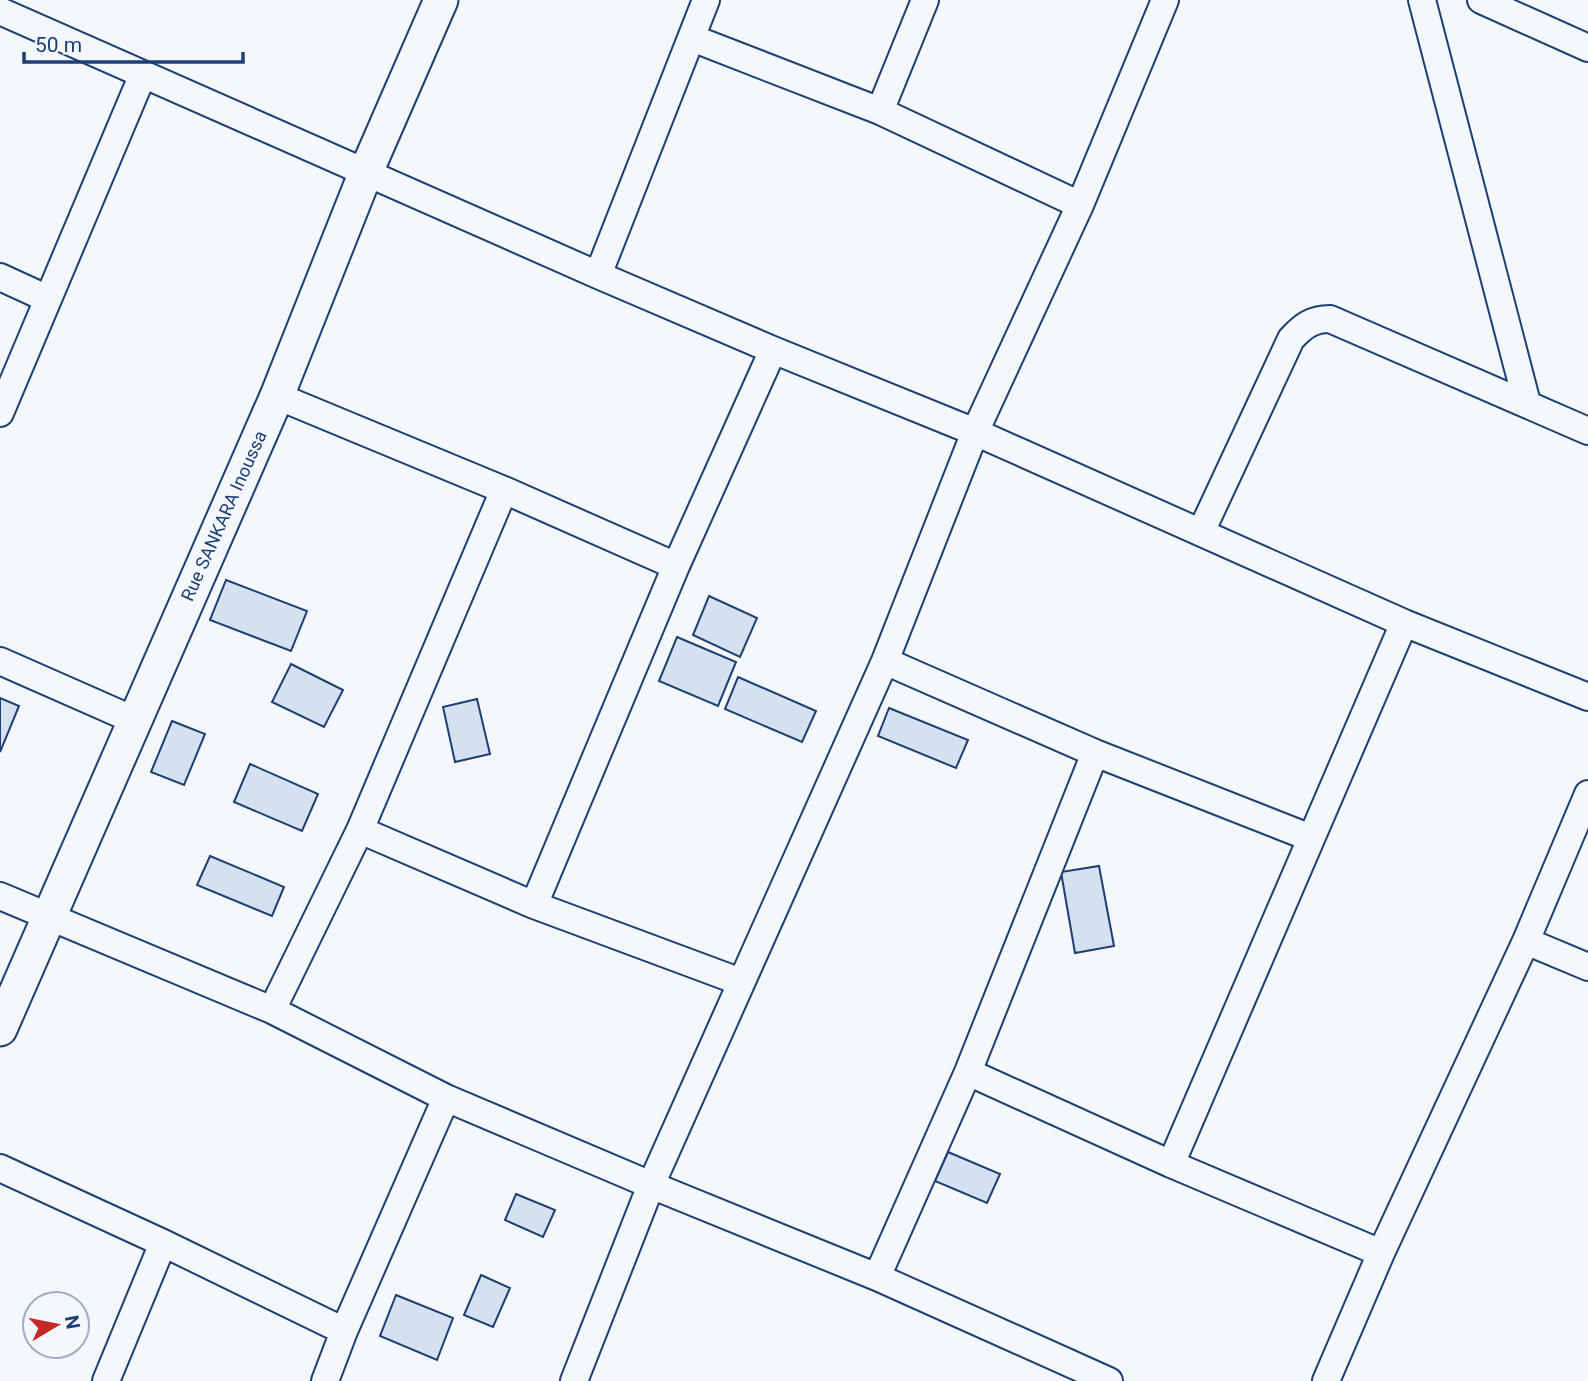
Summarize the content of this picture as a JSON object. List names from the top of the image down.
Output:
{
  "streets": {
    "street": ["Rue SANKARA Inoussa"]
  },
  "scale_bar": "50 m",
  "north": "right"
}
